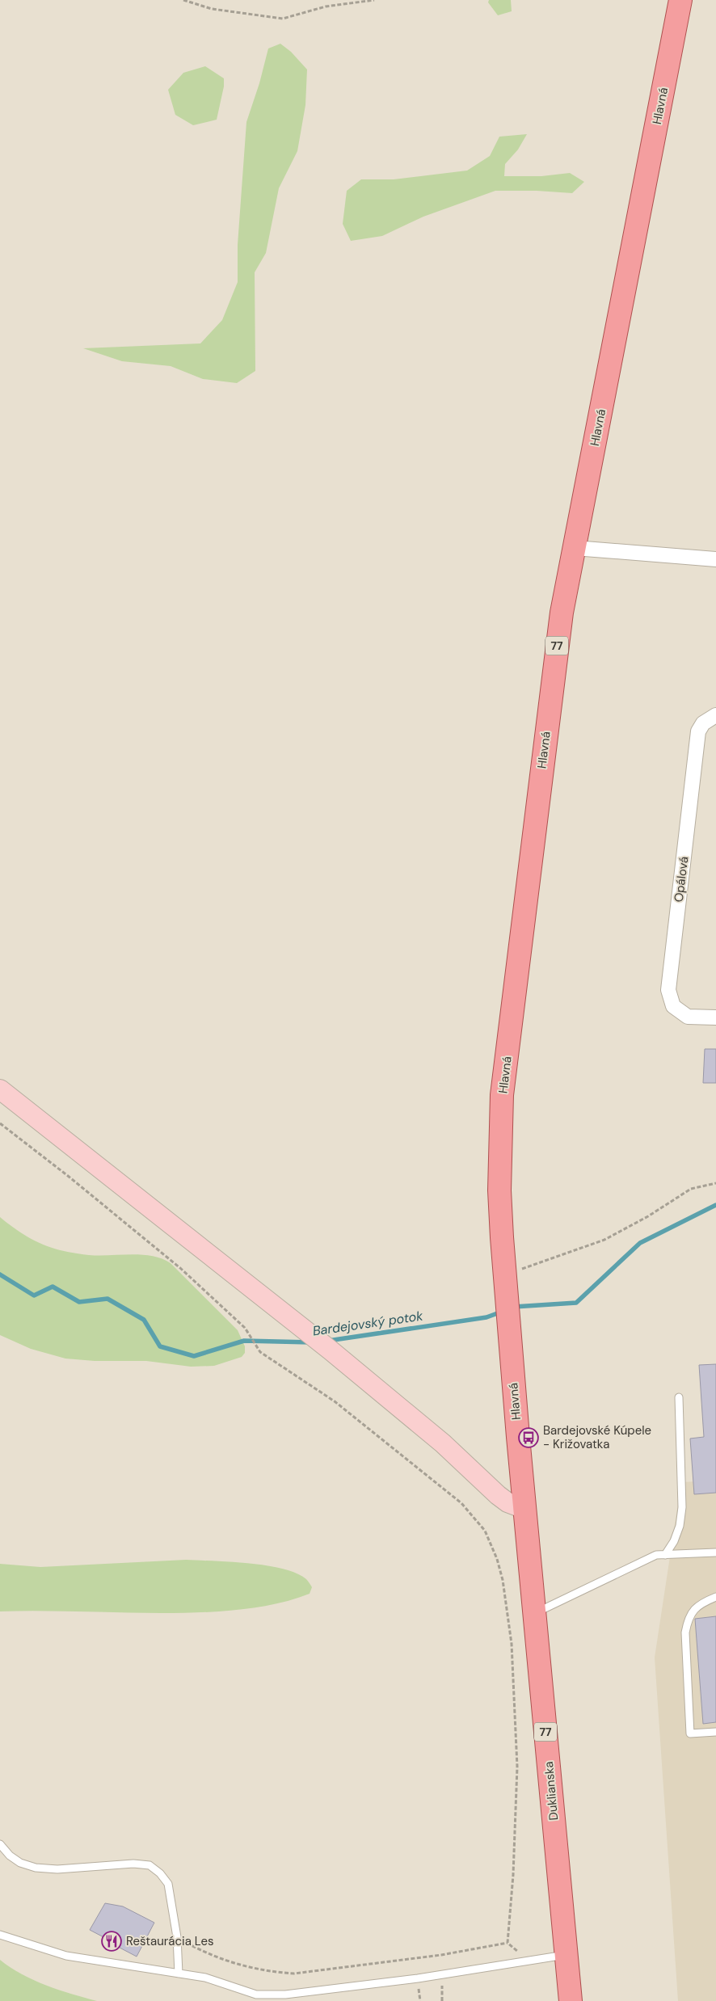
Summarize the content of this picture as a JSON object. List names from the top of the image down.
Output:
{
  "streets": {
    "main road": ["Hlavná", "77", "Duklianska"],
    "street": ["Opálová"]
  },
  "crossings": [
    ["Hlavná", "Duklianska"]
  ],
  "water": ["Bardejovský potok"],
  "places": {
    "bus stop": ["Bardejovské Kúpele - Križovatka"],
    "restaurant": ["Reštaurácia Les"]
  }
}
